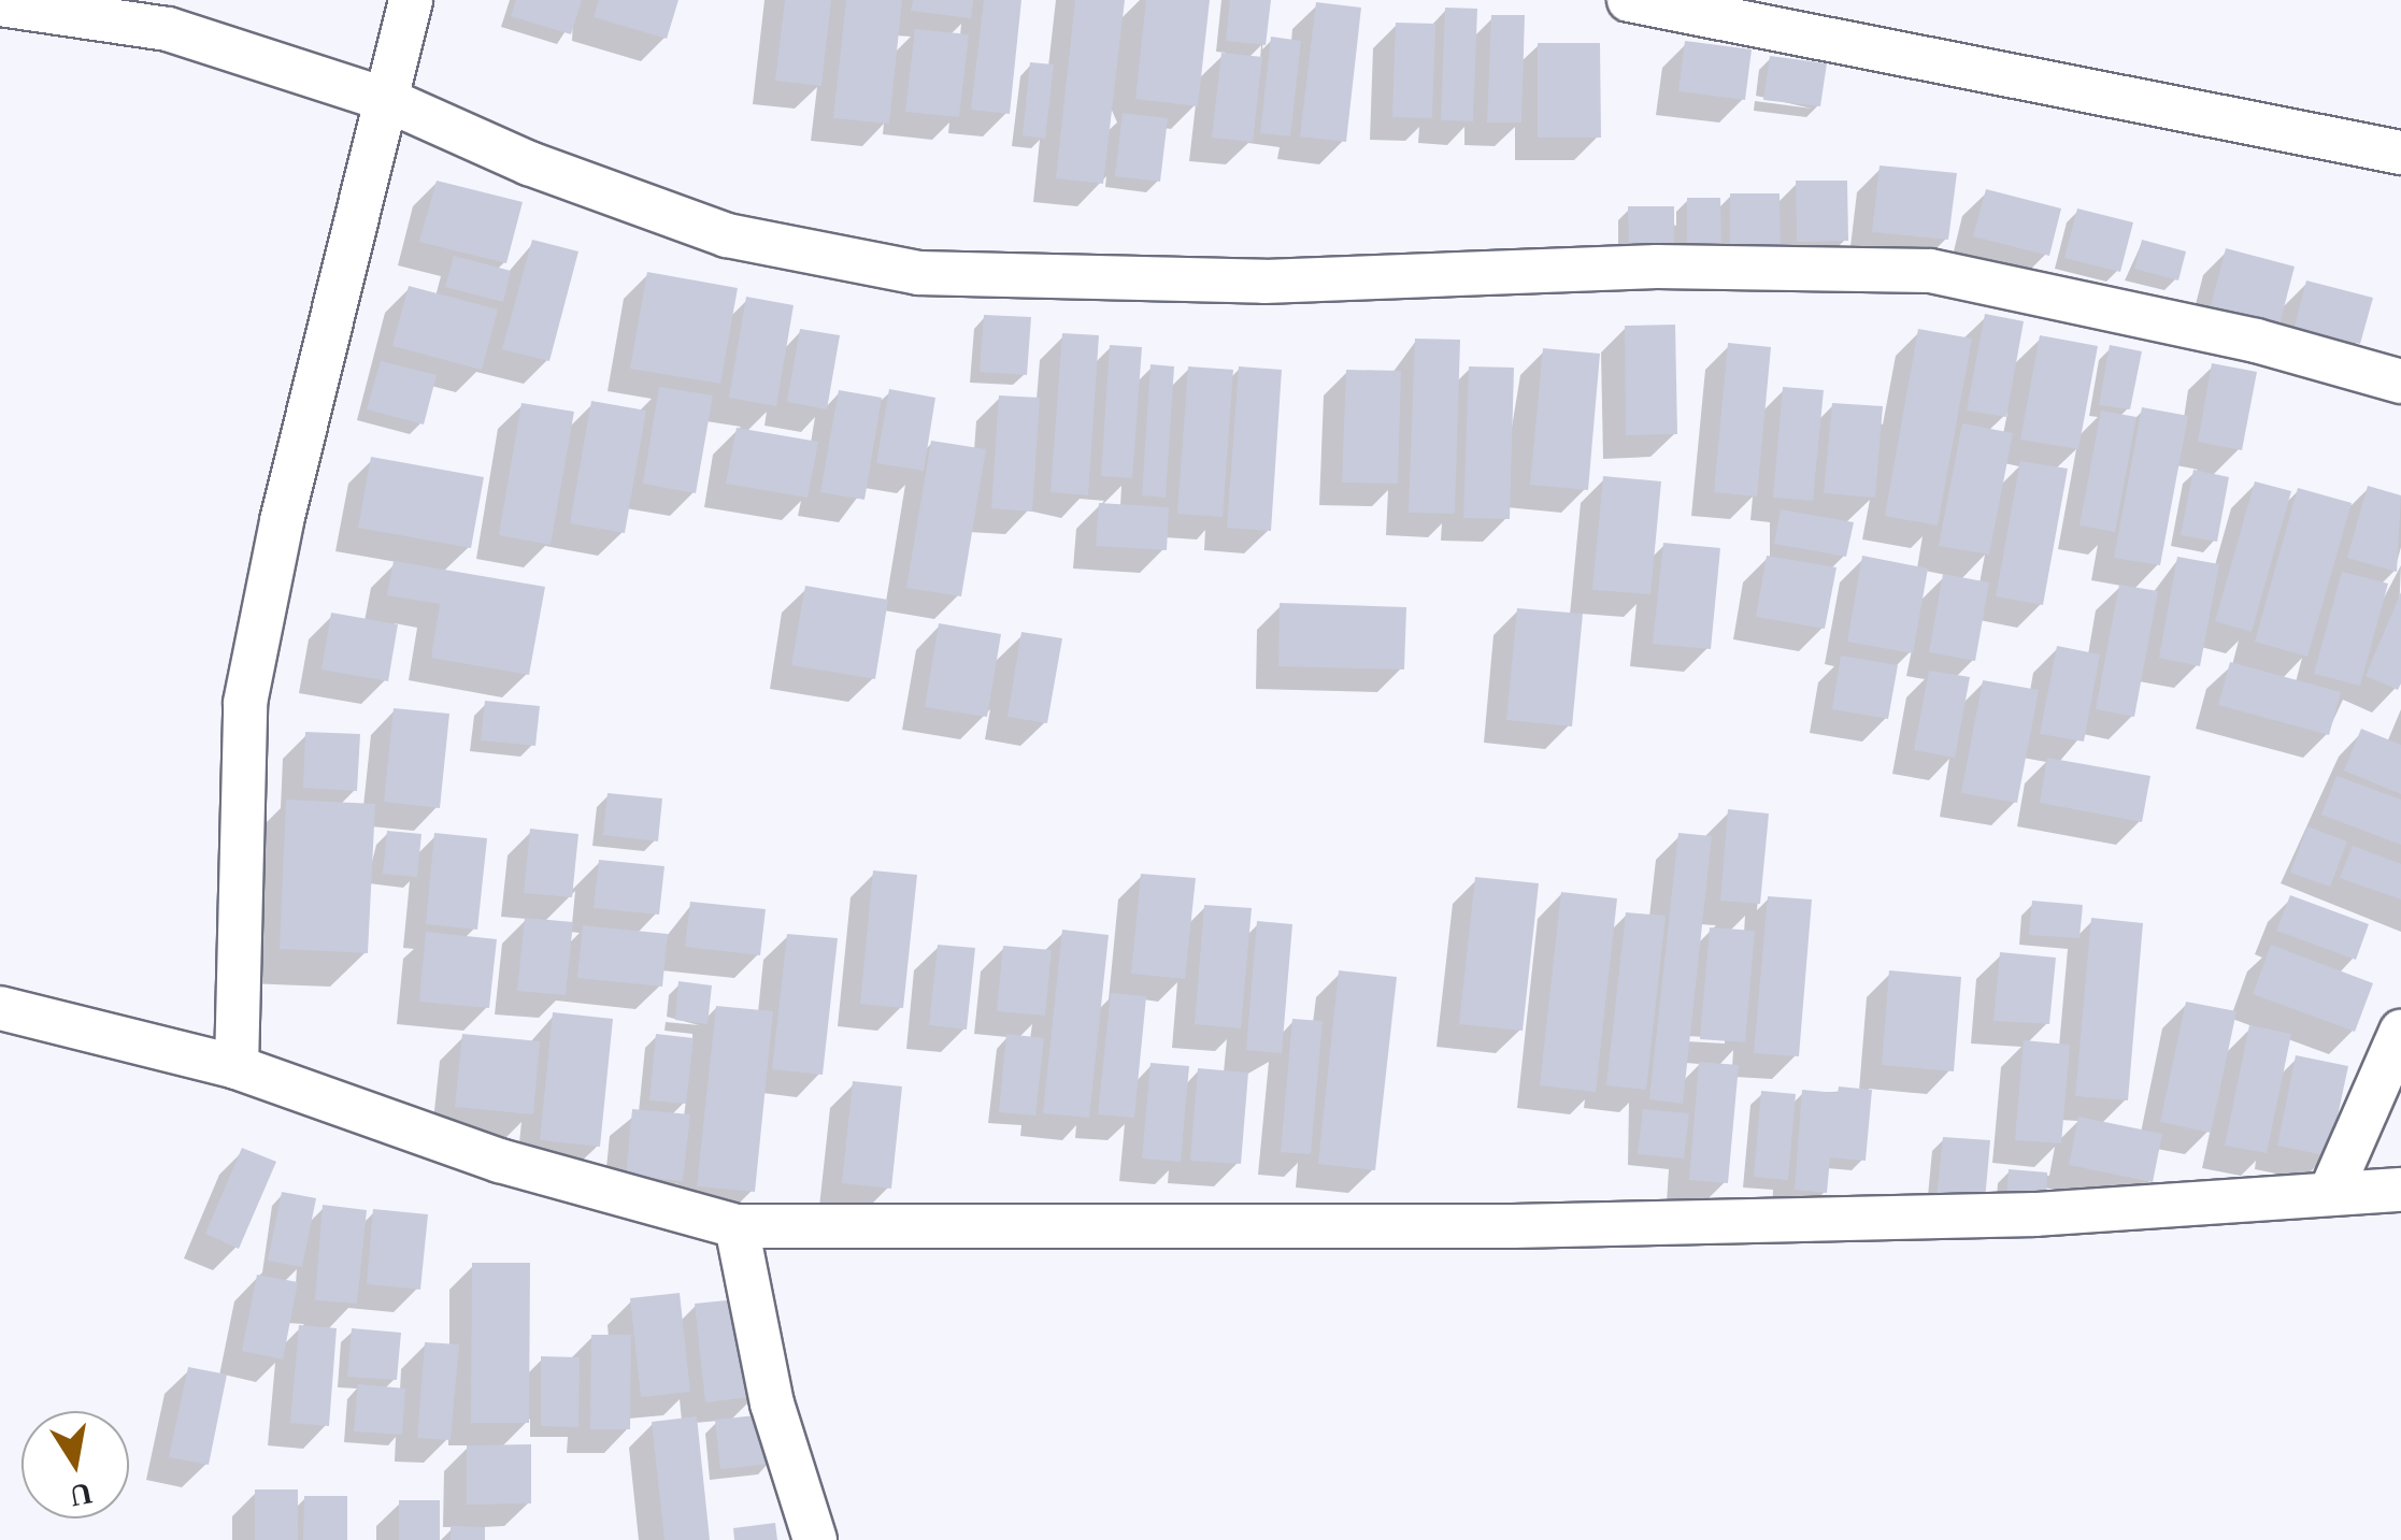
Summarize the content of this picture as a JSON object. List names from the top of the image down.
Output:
{
  "north": "bottom"
}
